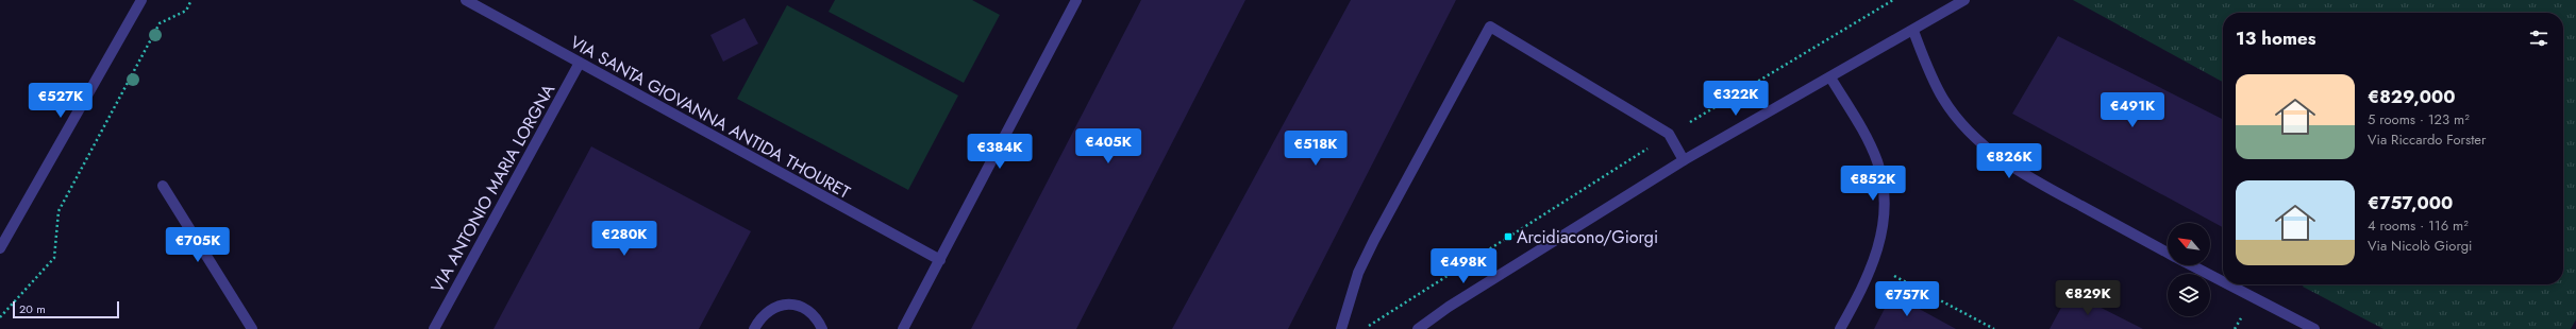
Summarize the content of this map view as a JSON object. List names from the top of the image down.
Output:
{
  "streets": {
    "street": ["VIA SANTA GIOVANNA ANTIDA THOURET", "VIA ANTONIO MARIA LORGNA"]
  },
  "crossings": [
    ["VIA SANTA GIOVANNA ANTIDA THOURET", "VIA ANTONIO MARIA LORGNA"]
  ],
  "places": {
    "transit": ["Arcidiacono/Giorgi"]
  },
  "scale_bar": "20 m",
  "north": "top left",
  "page": {
    "heading": "13 homes",
    "list": [
      {
        "name": "€829,000",
        "note": "5 rooms · 123 m² · Via Riccardo Forster"
      },
      {
        "name": "€757,000",
        "note": "4 rooms · 116 m² · Via Nicolò Giorgi"
      }
    ],
    "price": [
      "€322K",
      "€527K",
      "€491K",
      "€405K",
      "€518K",
      "€384K",
      "€826K",
      "€852K",
      "€280K",
      "€705K",
      "€498K",
      "€829K",
      "€757K"
    ],
    "scale": "20 m"
  }
}
